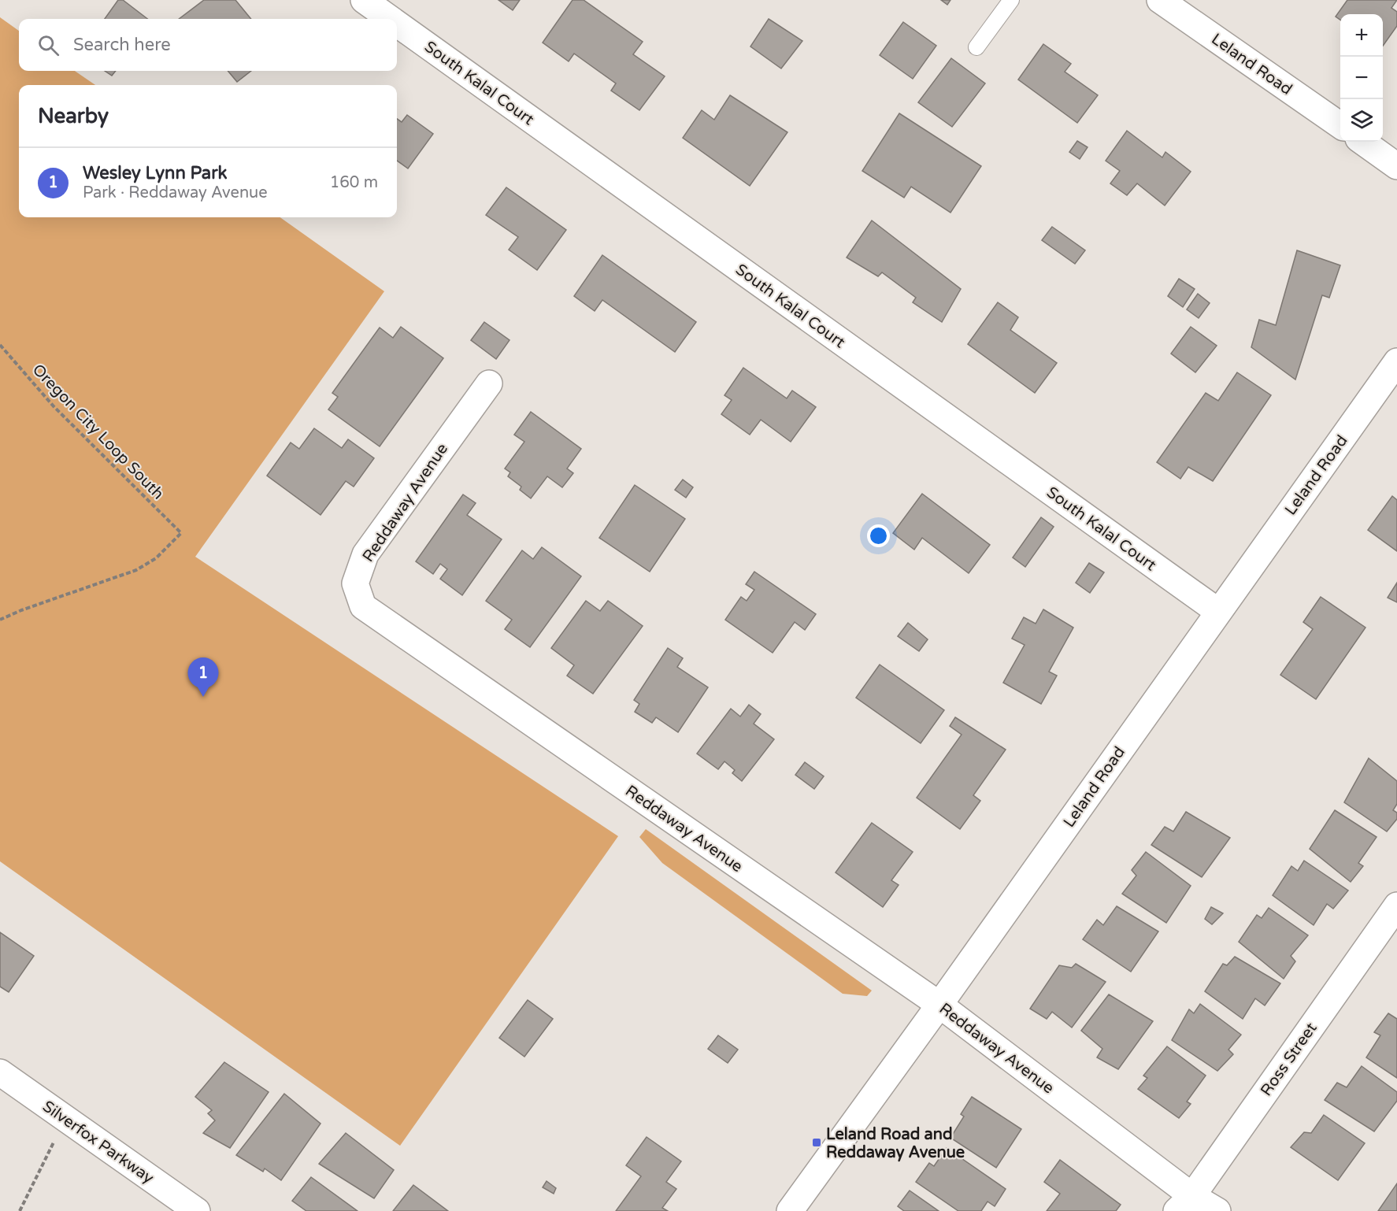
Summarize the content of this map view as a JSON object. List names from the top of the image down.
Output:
{
  "streets": {
    "street": [
      "Leland Road",
      "South Kalal Court",
      "Reddaway Avenue",
      "Ross Street",
      "Silverfox Parkway"
    ],
    "path": ["Oregon City Loop South"]
  },
  "crossings": [
    ["Leland Road", "South Kalal Court"],
    ["Leland Road", "Reddaway Avenue"],
    ["Reddaway Avenue", "Ross Street"]
  ],
  "places": {
    "transit": ["Leland Road and Reddaway Avenue"]
  },
  "page": {
    "map_buttons": ["+", "−"],
    "search": "Search here",
    "heading": "Nearby",
    "list": [
      {
        "mark": "1",
        "name": "Wesley Lynn Park",
        "note": "Park · Reddaway Avenue",
        "value": "160 m"
      }
    ],
    "pins": "1"
  }
}
